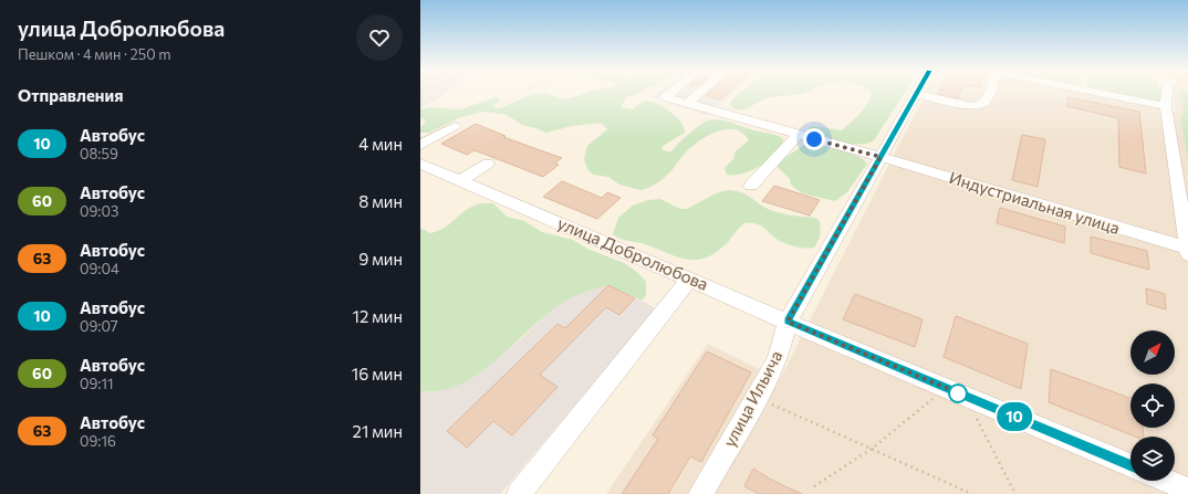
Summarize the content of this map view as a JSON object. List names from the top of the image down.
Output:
{
  "streets": {
    "street": ["Индустриальная улица", "улица Добролюбова", "улица Ильича"]
  },
  "crossings": [
    ["Индустриальная улица", "улица Ильича"],
    ["улица Добролюбова", "улица Ильича"]
  ],
  "lines": ["bus line 10"],
  "north": "top right",
  "page": {
    "heading": [
      ["улица Добролюбова", "Пешком · 4 мин · 250 m"],
      "Отправления"
    ],
    "on_map": "10",
    "list": [
      {
        "mark": "10",
        "name": "Автобус",
        "note": "08:59",
        "value": "4 мин"
      },
      {
        "mark": "60",
        "name": "Автобус",
        "note": "09:03",
        "value": "8 мин"
      },
      {
        "mark": "63",
        "name": "Автобус",
        "note": "09:04",
        "value": "9 мин"
      },
      {
        "mark": "10",
        "name": "Автобус",
        "note": "09:07",
        "value": "12 мин"
      },
      {
        "mark": "60",
        "name": "Автобус",
        "note": "09:11",
        "value": "16 мин"
      },
      {
        "mark": "63",
        "name": "Автобус",
        "note": "09:16",
        "value": "21 мин"
      }
    ]
  }
}
